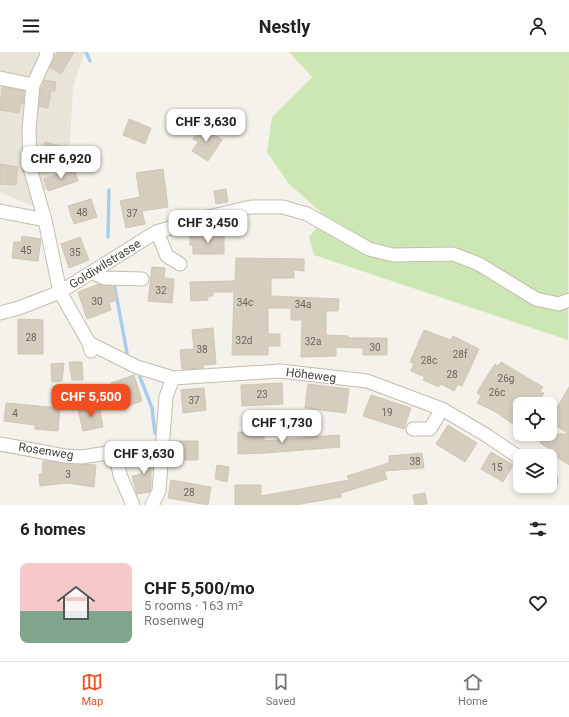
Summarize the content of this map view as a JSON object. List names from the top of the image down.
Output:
{
  "streets": {
    "street": ["Goldiwilstrasse", "Höheweg", "Rosenweg"]
  },
  "crossings": [
    ["Goldiwilstrasse", "Höheweg"]
  ],
  "house_numbers": [
    "48",
    "37",
    "45",
    "35",
    "32",
    "30",
    "34c",
    "34a",
    "28",
    "32d",
    "32a",
    "30",
    "38",
    "28f",
    "28c",
    "28",
    "26g",
    "26c",
    "23",
    "37",
    "19",
    "4",
    "38",
    "15",
    "3",
    "28"
  ],
  "page": {
    "header": "Nestly",
    "price": [
      "CHF 3,630",
      "CHF 6,920",
      "CHF 3,450",
      "CHF 5,500",
      "CHF 1,730",
      "CHF 3,630"
    ],
    "heading": "6 homes",
    "list": [
      {
        "name": "CHF 5,500/mo",
        "note": "5 rooms · 163 m² · Rosenweg"
      }
    ],
    "tabs": ["Map", "Saved", "Home"]
  }
}
